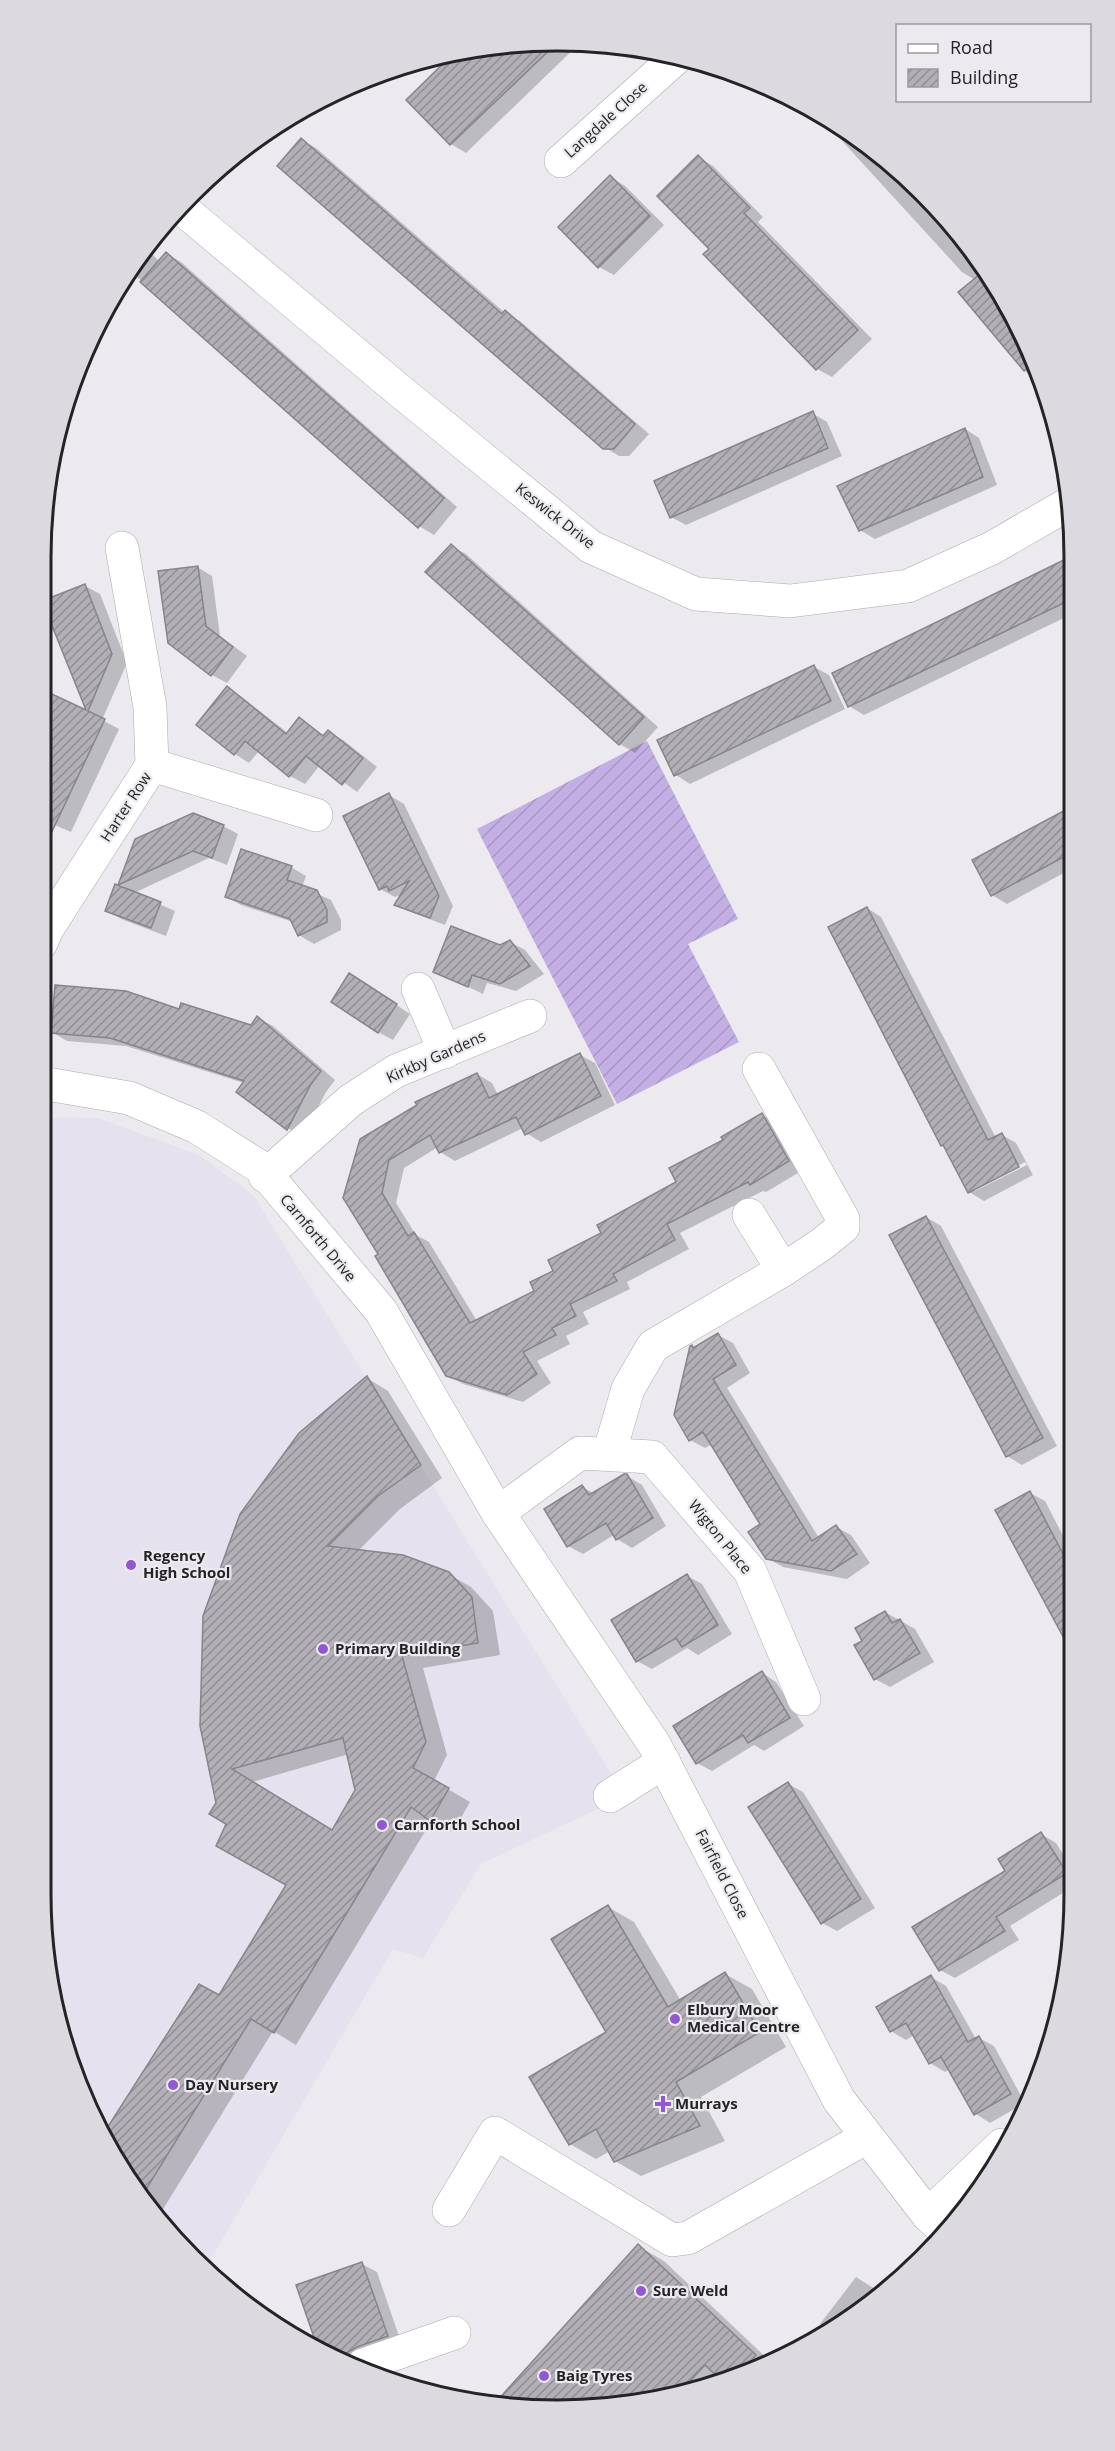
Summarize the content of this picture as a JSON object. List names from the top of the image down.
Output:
{
  "streets": {
    "street": [
      "Langdale Close",
      "Keswick Drive",
      "Harter Row",
      "Kirkby Gardens",
      "Carnforth Drive",
      "Wigton Place",
      "Fairfield Close"
    ]
  },
  "crossings": [
    ["Kirkby Gardens", "Carnforth Drive"],
    ["Carnforth Drive", "Wigton Place"],
    ["Carnforth Drive", "Fairfield Close"],
    ["Wigton Place", "Fairfield Close"]
  ],
  "places": {
    "other": [
      "Regency High School",
      "Primary Building",
      "Carnforth School",
      "Elbury Moor Medical Centre",
      "Day Nursery",
      "Sure Weld",
      "Baig Tyres"
    ],
    "health": ["Murrays"]
  },
  "legend": ["Road", "Building"]
}
